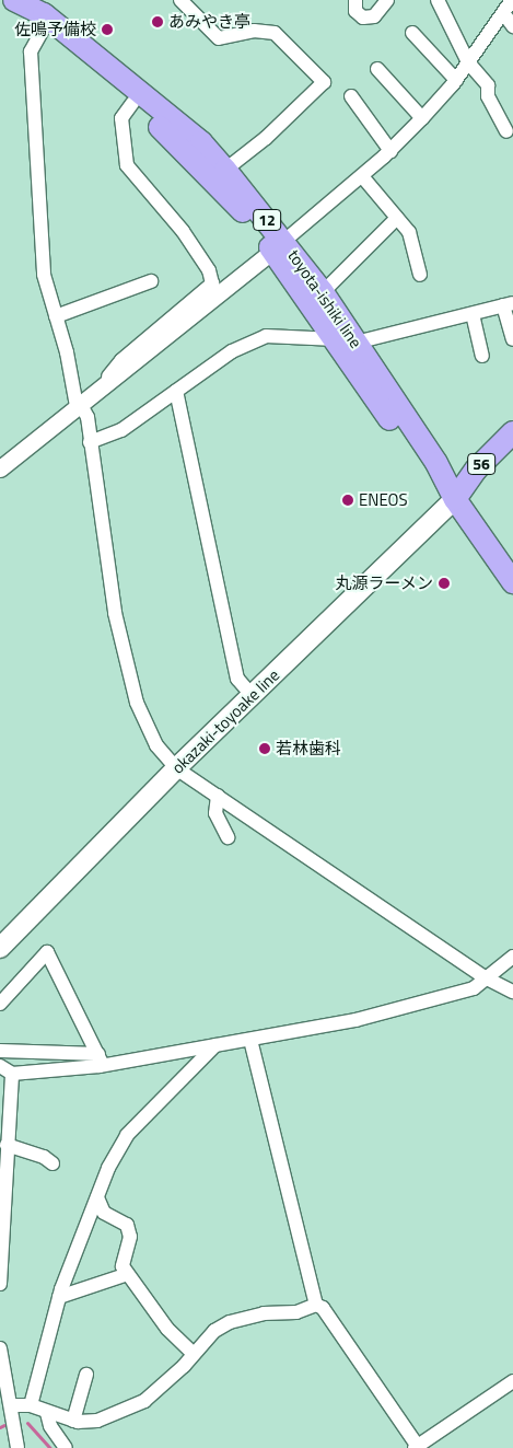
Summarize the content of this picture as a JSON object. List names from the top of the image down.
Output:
{
  "streets": {
    "main road": [
      "12",
      "toyota-ishiki line",
      "56",
      "okazaki-toyoake line"
    ]
  },
  "crossings": [
    ["toyota-ishiki line", "56"],
    ["toyota-ishiki line", "okazaki-toyoake line"],
    ["56", "okazaki-toyoake line"]
  ],
  "places": [
    "あみやき亭",
    "佐鳴予備校",
    "ENEOS",
    "丸源ラーメン",
    "若林歯科"
  ]
}
